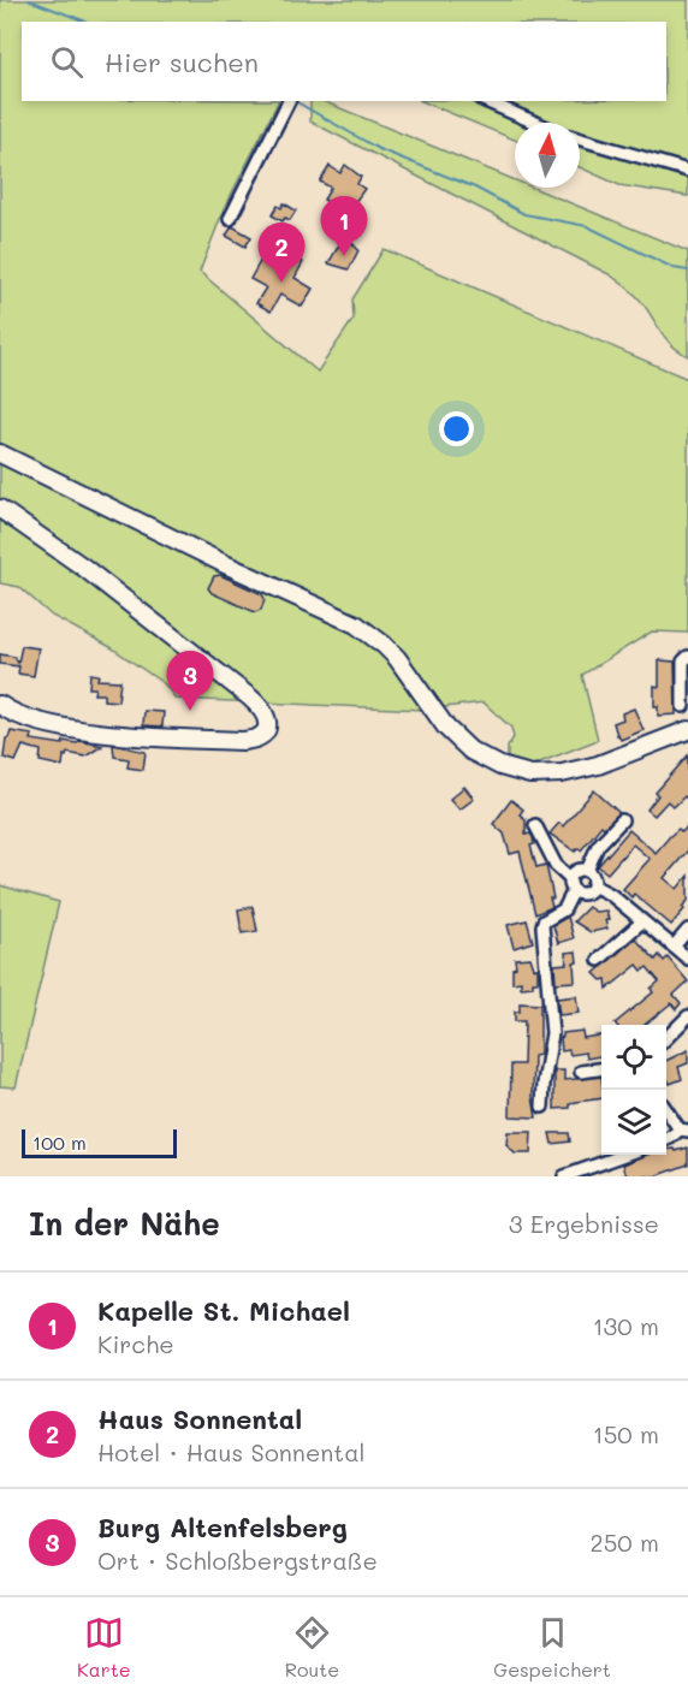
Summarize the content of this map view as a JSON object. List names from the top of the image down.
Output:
{
  "scale_bar": "100 m",
  "north": "top",
  "page": {
    "search": "Hier suchen",
    "pins": ["1", "2", "3"],
    "scale": "100 m",
    "heading": ["In der Nähe", "3 Ergebnisse"],
    "list": [
      {
        "mark": "1",
        "name": "Kapelle St. Michael",
        "note": "Kirche",
        "value": "130 m"
      },
      {
        "mark": "2",
        "name": "Haus Sonnental",
        "note": "Hotel · Haus Sonnental",
        "value": "150 m"
      },
      {
        "mark": "3",
        "name": "Burg Altenfelsberg",
        "note": "Ort · Schloßbergstraße",
        "value": "250 m"
      }
    ],
    "nav": ["Karte", "Route", "Gespeichert"]
  }
}
